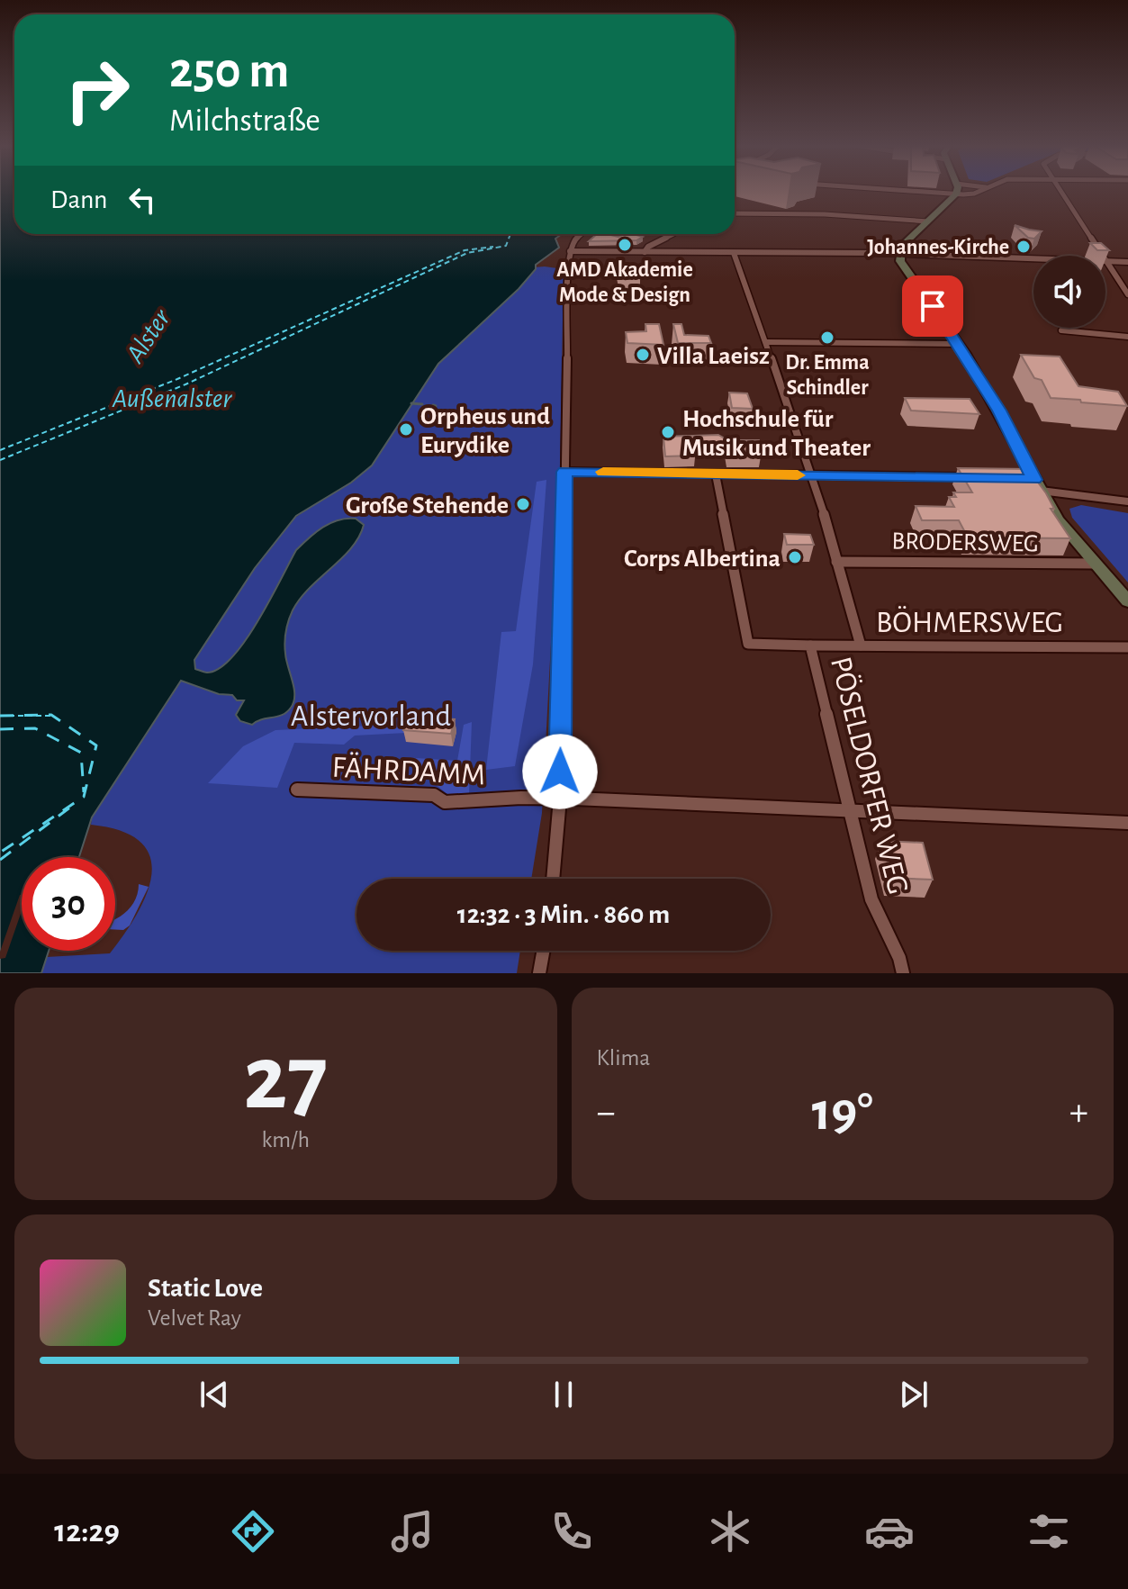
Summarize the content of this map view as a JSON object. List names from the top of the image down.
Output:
{
  "streets": {
    "street": [
      "BRODERSWEG",
      "BÖHMERSWEG",
      "FÄHRDAMM",
      "PÖSELDORFER WEG"
    ]
  },
  "crossings": [
    ["BÖHMERSWEG", "PÖSELDORFER WEG"],
    ["FÄHRDAMM", "PÖSELDORFER WEG"]
  ],
  "water": ["Alster", "Außenalster"],
  "parks": ["Alstervorland"],
  "places": [
    "AMD Akademie Mode & Design",
    "Johannes-Kirche",
    "Dr. Emma Schindler",
    "Villa Laeisz",
    "Orpheus und Eurydike",
    "Hochschule für Musik und Theater",
    "Große Stehende",
    "Corps Albertina"
  ],
  "page": {
    "turn": ["250 m", "Milchstraße"],
    "then": "Dann",
    "limit": "30",
    "trip": "12:32 · 3 Min. · 860 m",
    "tile": [
      ["27", "km/h"],
      "Klima"
    ],
    "heat": ["−", "19°", "+"],
    "song": ["Static Love", "Velvet Ray"],
    "tabs": "12:29"
  }
}
